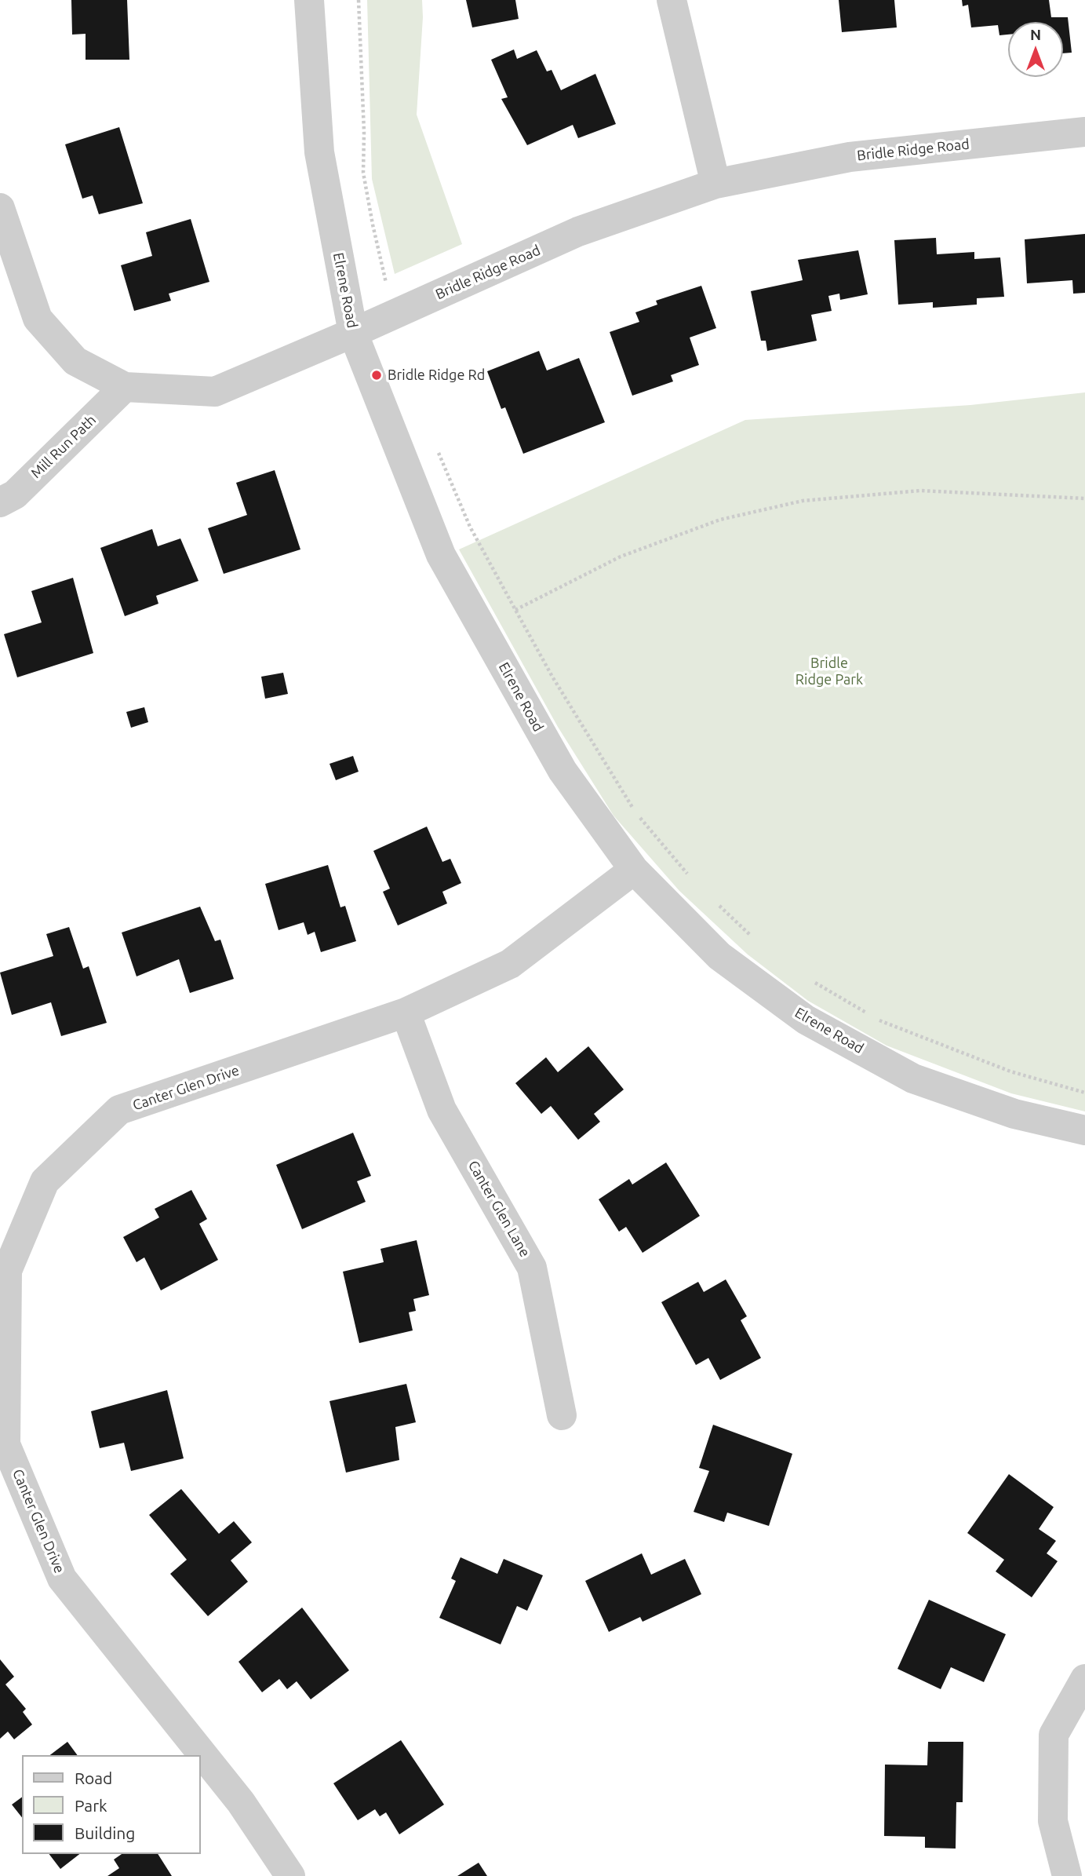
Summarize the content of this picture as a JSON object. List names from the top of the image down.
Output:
{
  "streets": {
    "street": [
      "Bridle Ridge Road",
      "Elrene Road",
      "Mill Run Path",
      "Canter Glen Drive",
      "Canter Glen Lane"
    ]
  },
  "crossings": [
    ["Bridle Ridge Road", "Elrene Road"],
    ["Bridle Ridge Road", "Mill Run Path"],
    ["Elrene Road", "Canter Glen Drive"],
    ["Canter Glen Drive", "Canter Glen Lane"]
  ],
  "parks": ["Bridle Ridge Park"],
  "places": ["Bridle Ridge Rd"],
  "legend": ["Road", "Park", "Building"],
  "north": "top"
}
